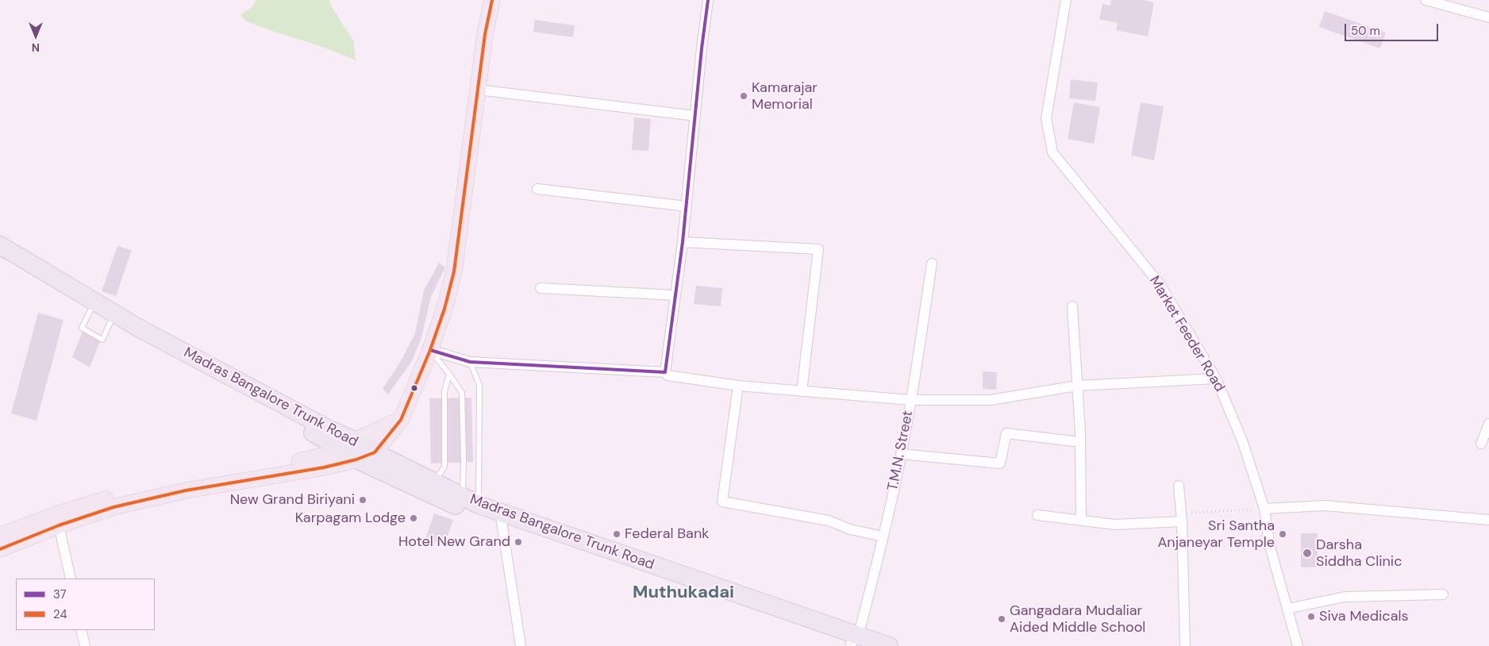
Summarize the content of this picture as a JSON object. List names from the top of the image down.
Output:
{
  "streets": {
    "highway": ["Madras Bangalore Trunk Road"],
    "street": ["Market Feeder Road", "T.M.N. Street"]
  },
  "crossings": [
    ["Madras Bangalore Trunk Road", "T.M.N. Street"]
  ],
  "districts": ["Muthukadai"],
  "places": [
    "Kamarajar Memorial",
    "New Grand Biriyani",
    "Karpagam Lodge",
    "Federal Bank",
    "Sri Santha Anjaneyar Temple",
    "Hotel New Grand",
    "Darsha Siddha Clinic",
    "Siva Medicals",
    "Gangadara Mudaliar Aided Middle School"
  ],
  "lines": ["transit line 37", "transit line 24"],
  "legend": ["37", "24"],
  "scale_bar": "50 m",
  "north": "bottom"
}
